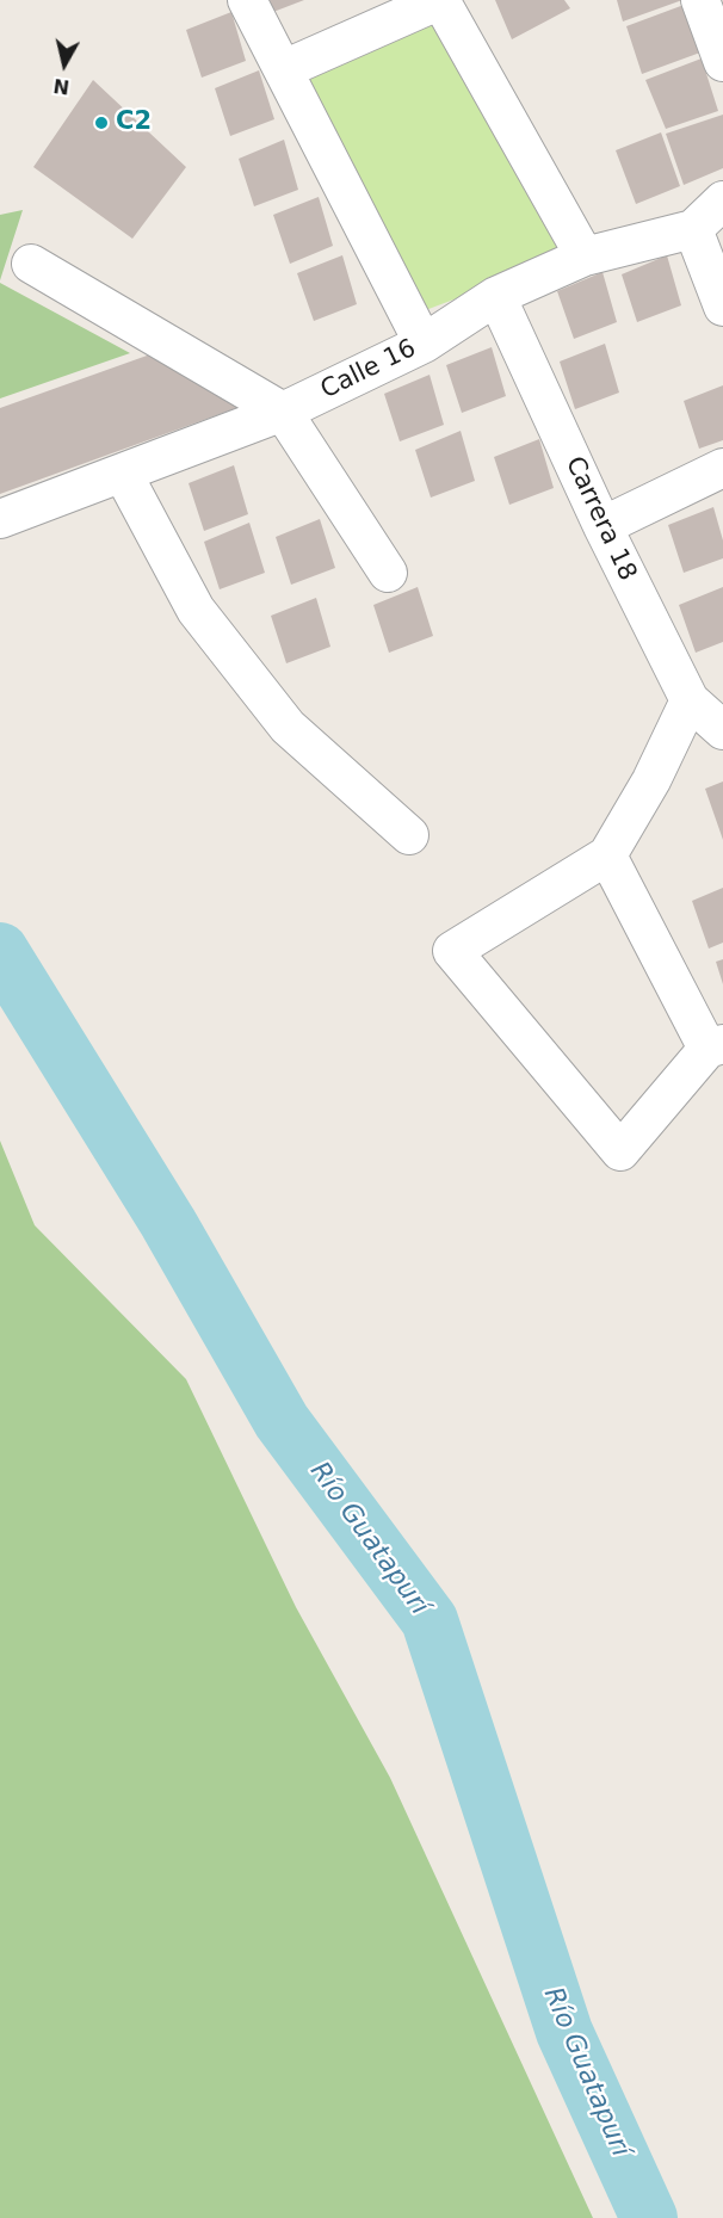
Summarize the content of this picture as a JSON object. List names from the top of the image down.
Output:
{
  "streets": {
    "street": ["Calle 16", "Carrera 18"]
  },
  "crossings": [
    ["Calle 16", "Carrera 18"]
  ],
  "water": ["Río Guatapurí"],
  "places": ["C2"],
  "north": "bottom"
}
